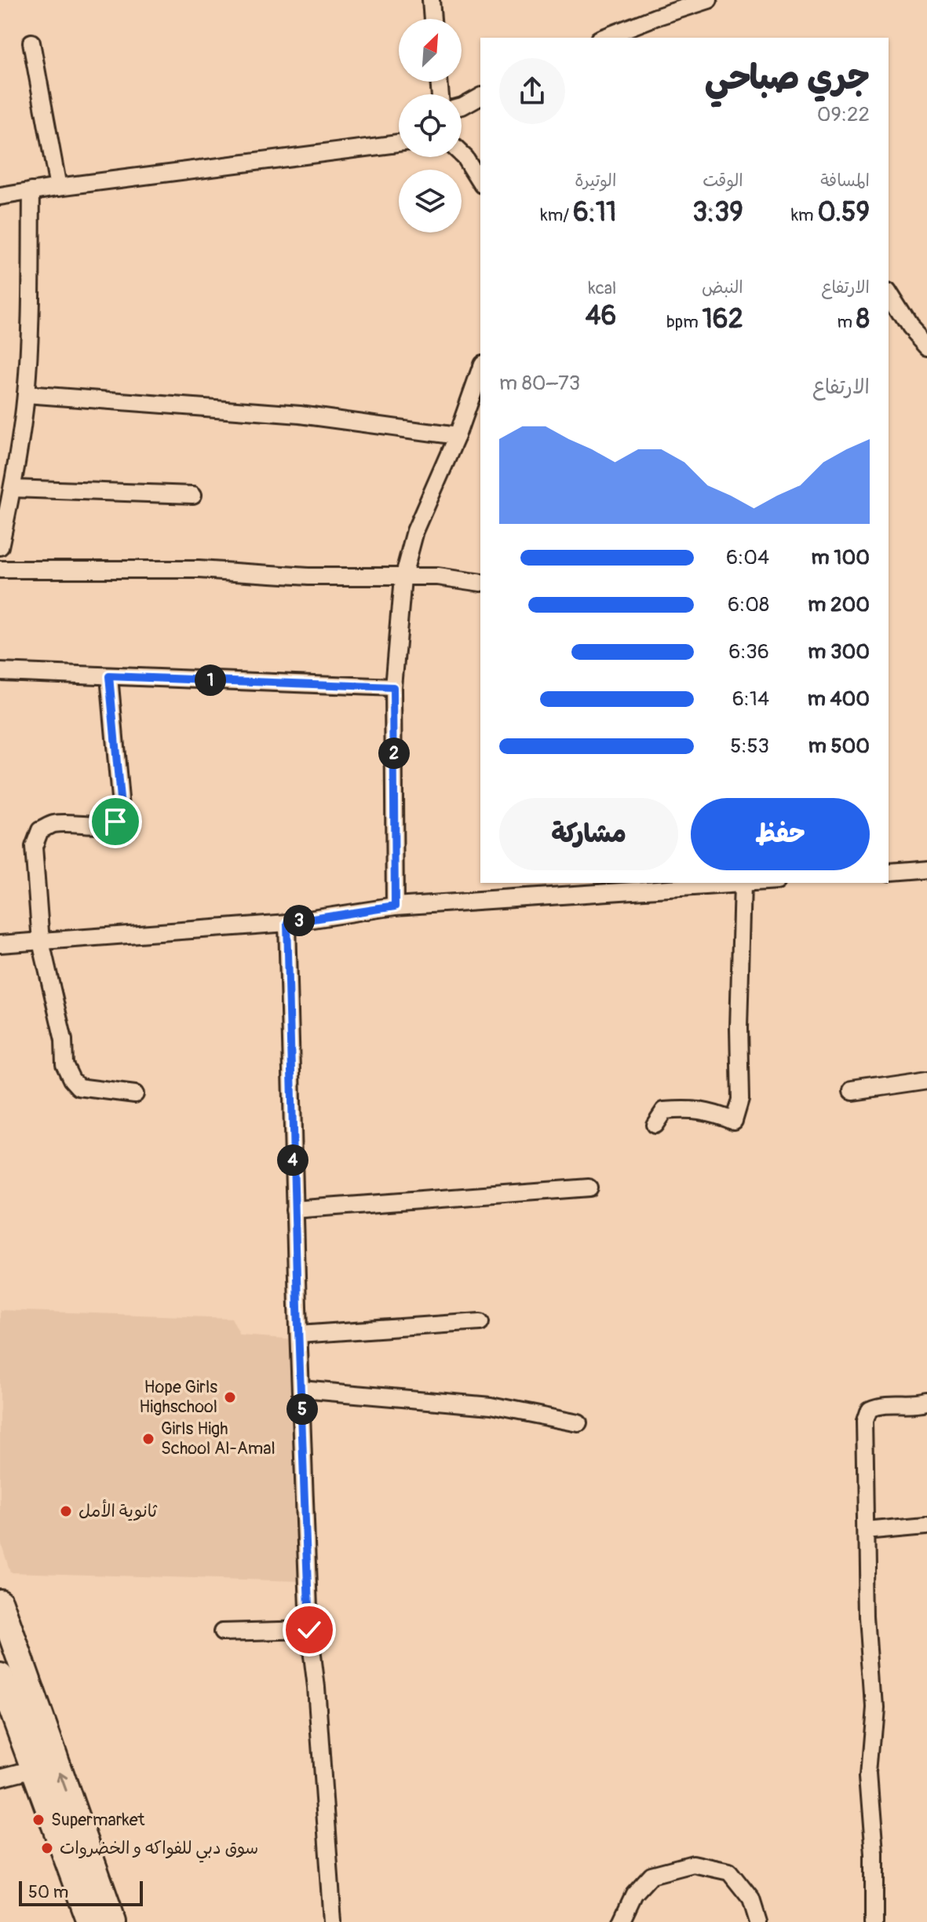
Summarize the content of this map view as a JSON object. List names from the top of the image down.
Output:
{
  "places": [
    "Hope Girls Highschool",
    "Girls High School Al-Amal",
    "ثانوية الأمل",
    "Supermarket",
    "سوق دبي للفواكه و الخضروات"
  ],
  "scale_bar": "50 m",
  "north": "top right",
  "page": {
    "heading": ["جري صباحي", "09:22"],
    "stats": [
      ["المسافة", "0.59 km"],
      ["الوقت", "3:39"],
      ["الوتيرة", "6:11 /km"],
      ["الارتفاع", "8 m"],
      ["النبض", "162 bpm"],
      ["kcal", "46"]
    ],
    "chart": ["الارتفاع", "73–80 m"],
    "list": [
      {
        "name": "100 m",
        "note": "6:04"
      },
      {
        "name": "200 m",
        "note": "6:08"
      },
      {
        "name": "300 m",
        "note": "6:36"
      },
      {
        "name": "400 m",
        "note": "6:14"
      },
      {
        "name": "500 m",
        "note": "5:53"
      }
    ],
    "pins": [
      "1",
      "2",
      "3",
      "4",
      "5"
    ],
    "buttons": ["حفظ", "مشاركة"],
    "scale": "50 m"
  }
}
